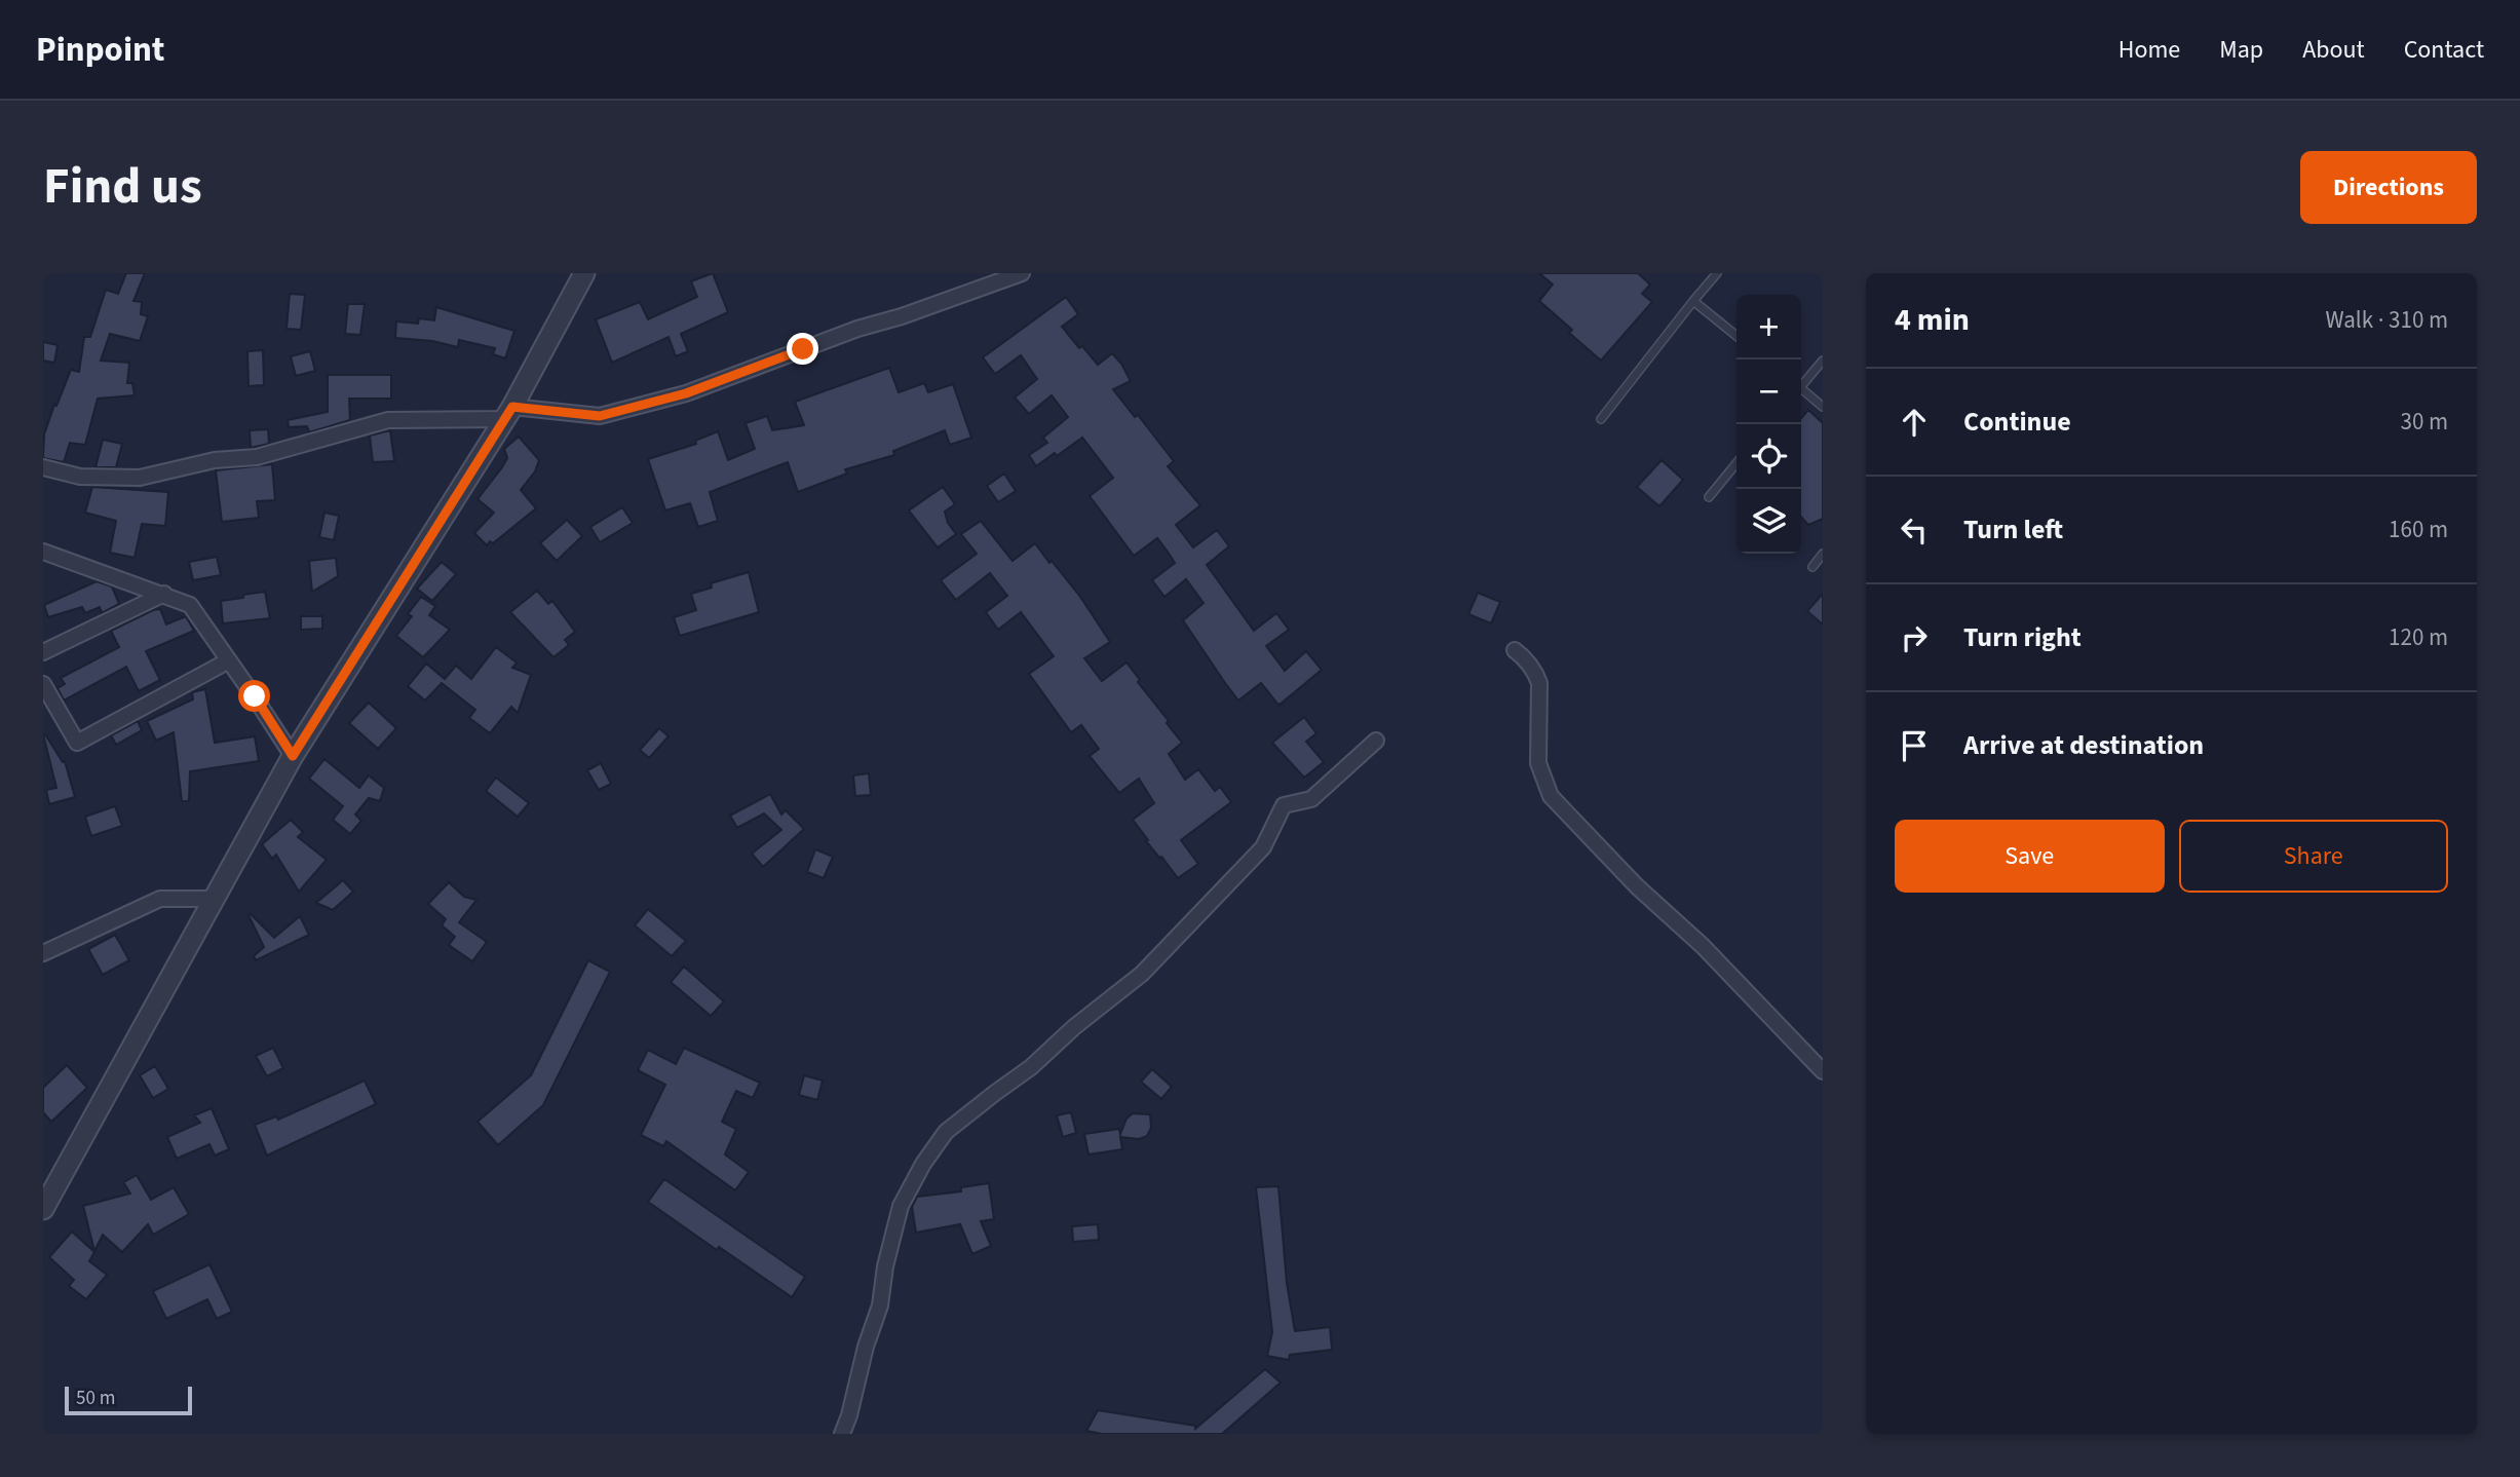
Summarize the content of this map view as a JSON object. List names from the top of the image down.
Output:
{
  "scale_bar": "50 m",
  "page": {
    "header": "Pinpoint",
    "nav": [
      "Home",
      "Map",
      "About",
      "Contact"
    ],
    "title": "Find us",
    "buttons": [
      "Directions",
      ["Save", "Share"]
    ],
    "heading": ["4 min", "Walk · 310 m"],
    "map_buttons": ["+", "−"],
    "list": [
      ["Continue", "30 m"],
      ["Turn left", "160 m"],
      ["Turn right", "120 m"],
      "Arrive at destination"
    ],
    "scale": "50 m"
  }
}
